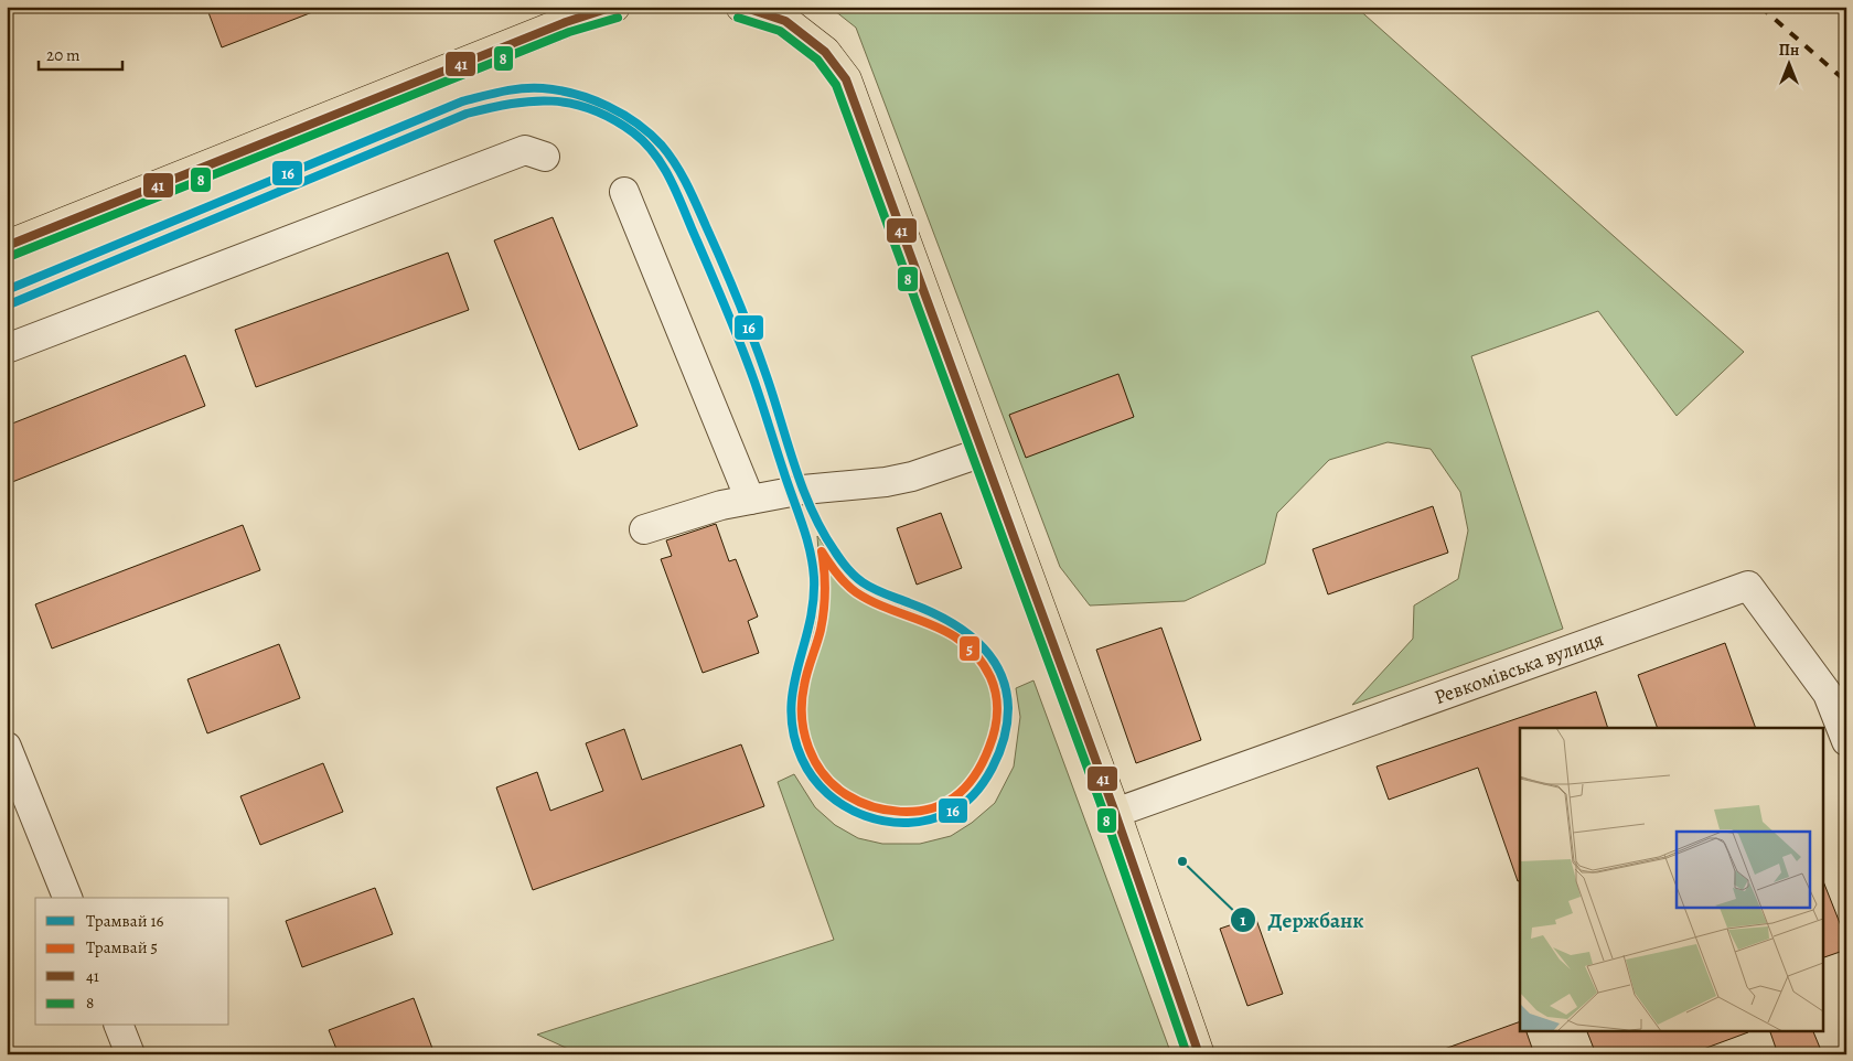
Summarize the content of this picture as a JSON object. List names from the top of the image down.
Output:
{
  "streets": {
    "street": ["Ревкомівська вулиця"]
  },
  "places": ["Держбанк"],
  "lines": [
    "transit line 41",
    "transit line 8",
    "tram line 16",
    "tram line 5"
  ],
  "legend": [
    "Трамвай 16",
    "Трамвай 5",
    "41",
    "8"
  ],
  "scale_bar": "20 m",
  "north": "top"
}
